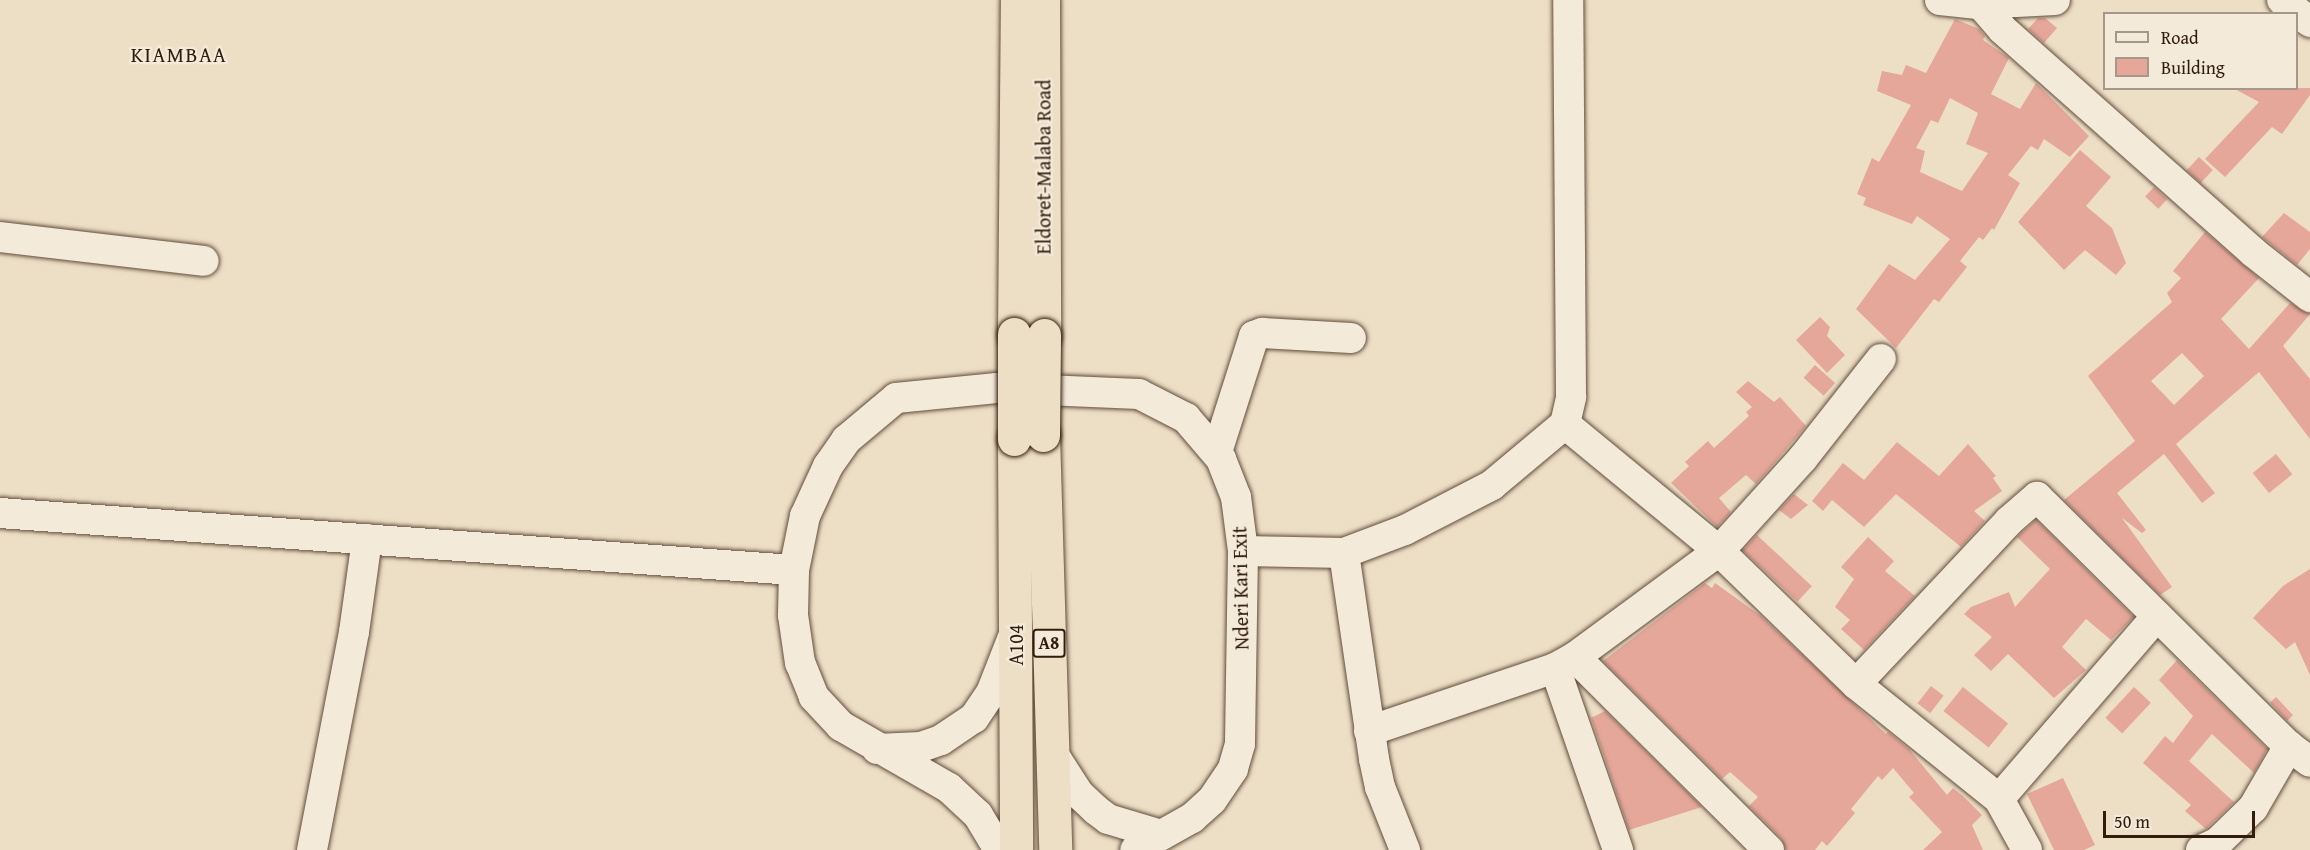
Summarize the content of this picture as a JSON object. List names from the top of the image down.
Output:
{
  "streets": {
    "highway": ["Eldoret-Malaba Road", "A8", "A104"],
    "street": ["Nderi Kari Exit"]
  },
  "crossings": [
    ["Eldoret-Malaba Road", "A8"],
    ["A8", "A104"]
  ],
  "districts": ["KIAMBAA"],
  "legend": ["Road", "Building"],
  "scale_bar": "50 m"
}
